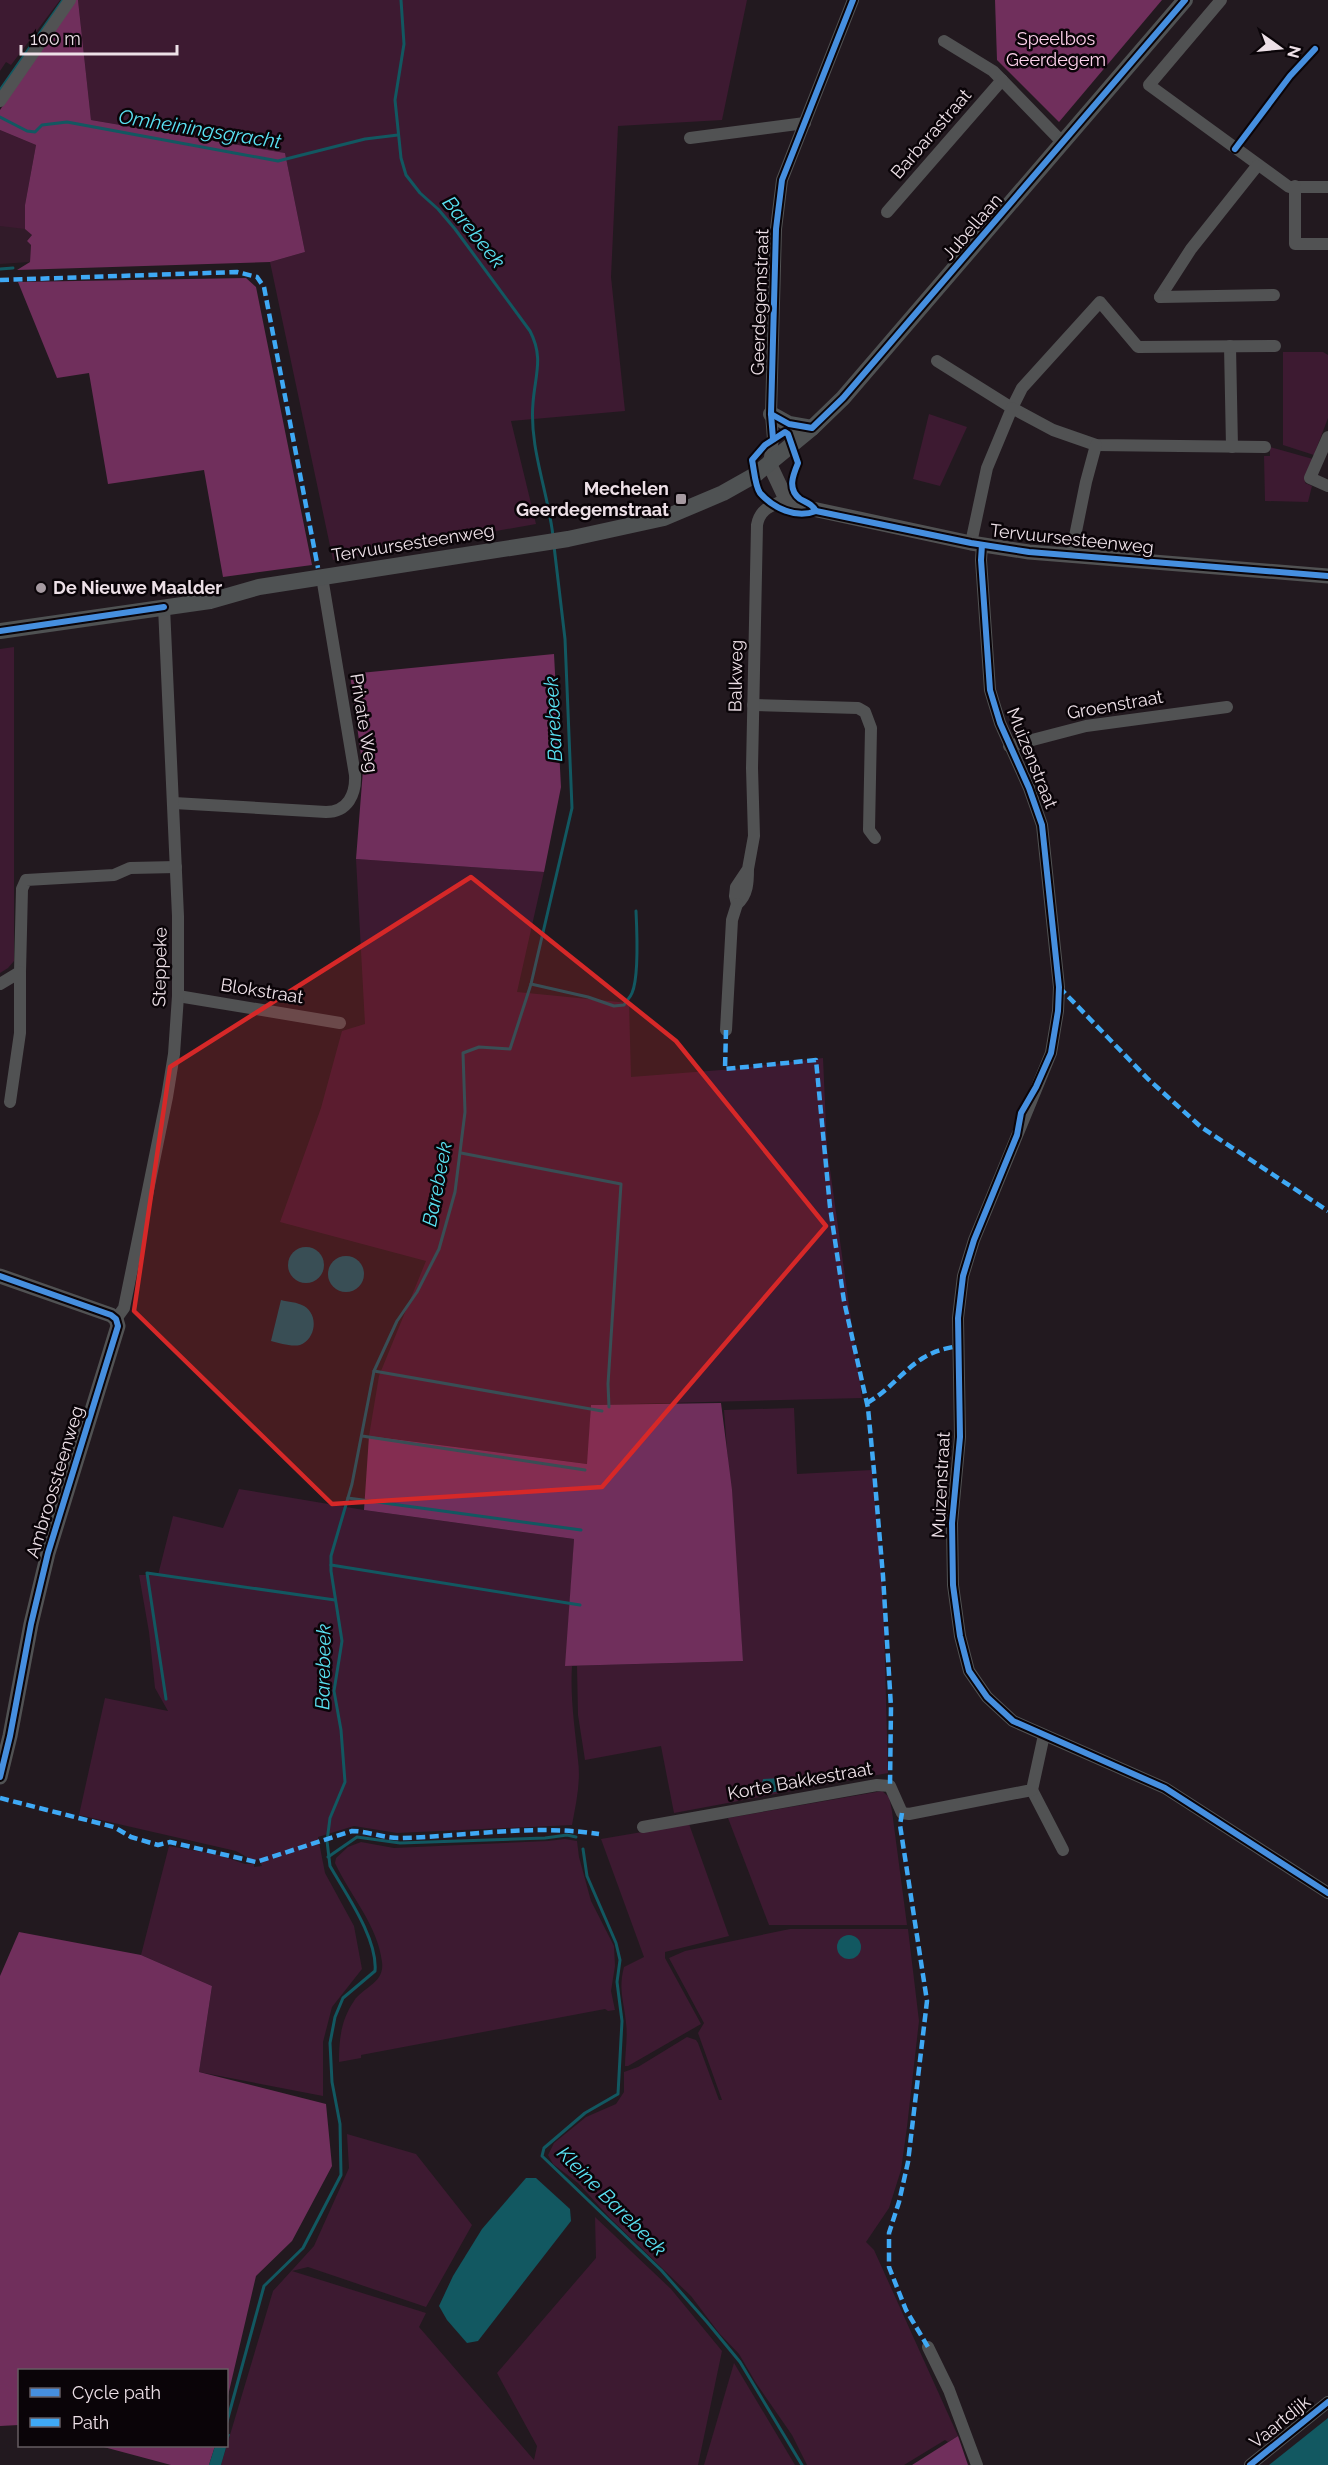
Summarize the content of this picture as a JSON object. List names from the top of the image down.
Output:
{
  "streets": {
    "main road": ["Jubellaan", "Tervuursesteenweg"],
    "street": [
      "Barbarastraat",
      "Geerdegemstraat",
      "Balkweg",
      "Groenstraat",
      "Private Weg",
      "Muizenstraat",
      "Steppeke",
      "Blokstraat",
      "Ambroossteenweg",
      "Korte Bakkestraat",
      "Vaartdijk"
    ]
  },
  "crossings": [
    ["Jubellaan", "Geerdegemstraat"],
    ["Jubellaan", "Tervuursesteenweg"],
    ["Geerdegemstraat", "Tervuursesteenweg"],
    ["Tervuursesteenweg", "Balkweg"],
    ["Tervuursesteenweg", "Private Weg"],
    ["Tervuursesteenweg", "Muizenstraat"],
    ["Tervuursesteenweg", "Steppeke"],
    ["Groenstraat", "Muizenstraat"],
    ["Private Weg", "Steppeke"],
    ["Steppeke", "Blokstraat"],
    ["Steppeke", "Ambroossteenweg"]
  ],
  "water": ["Omheiningsgracht", "Barebeek", "Kleine Barebeek"],
  "parks": ["Speelbos Geerdegem"],
  "places": {
    "transit": ["Mechelen Geerdegemstraat"],
    "other": ["De Nieuwe Maalder"]
  },
  "legend": ["Cycle path", "Path"],
  "scale_bar": "100 m",
  "north": "right"
}
